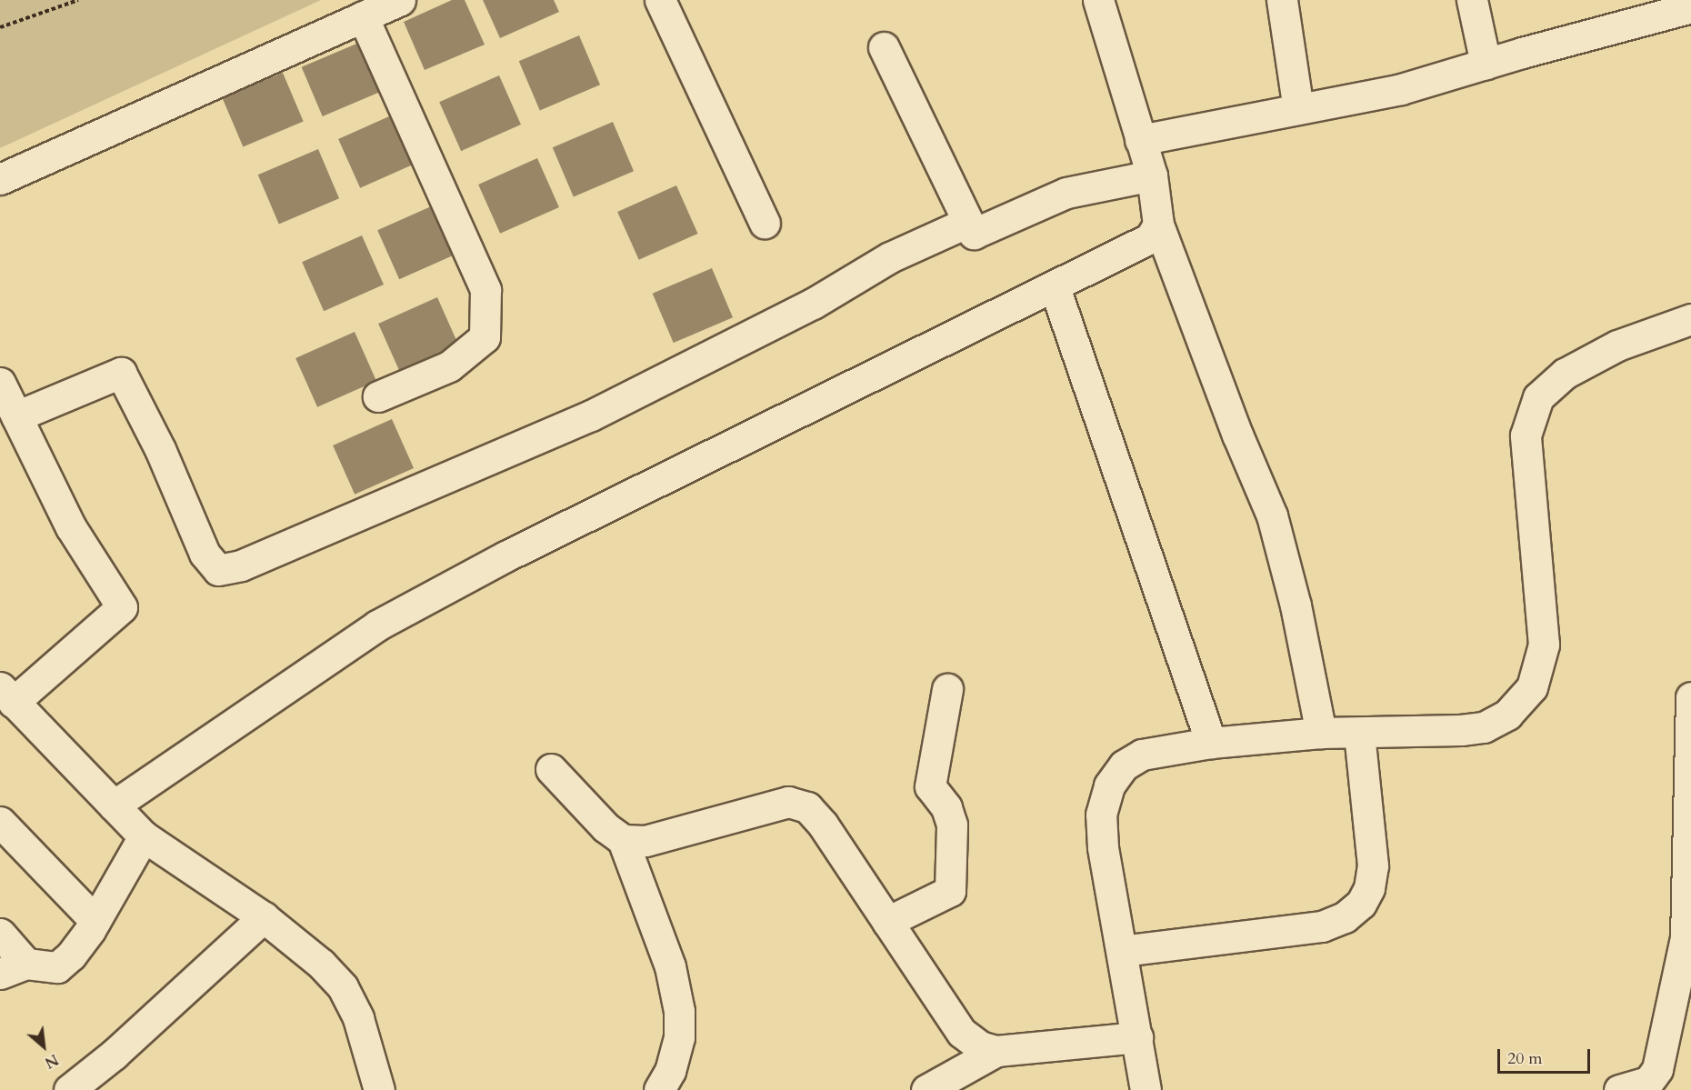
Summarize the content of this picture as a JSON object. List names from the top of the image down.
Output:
{
  "scale_bar": "20 m",
  "north": "bottom right"
}
